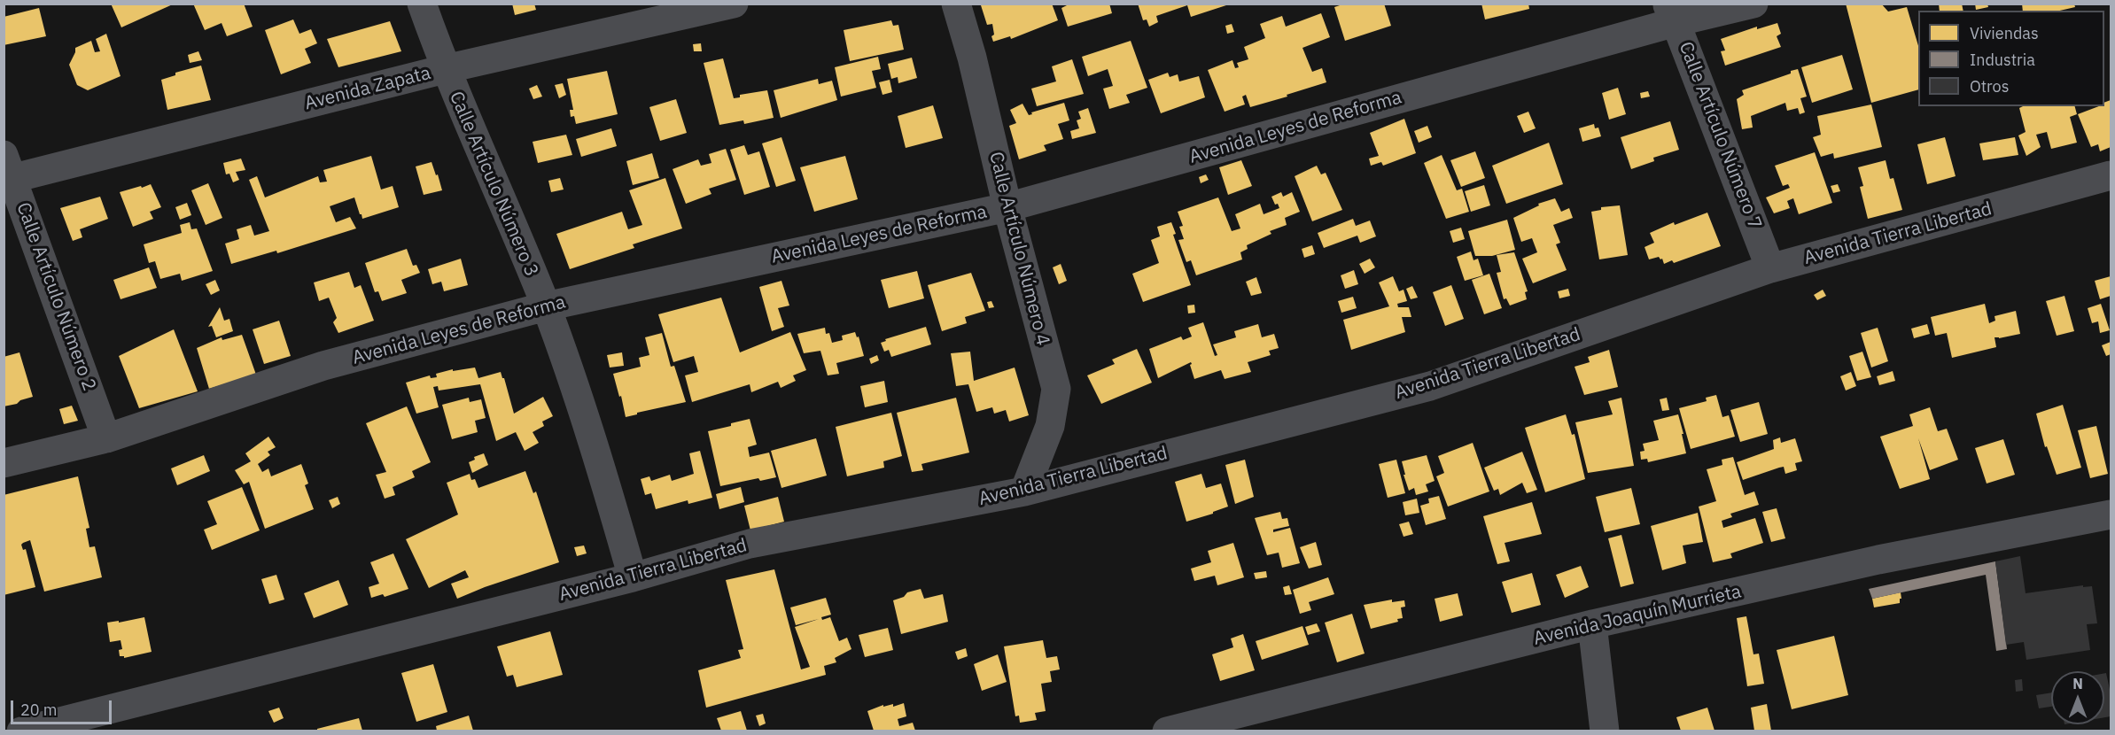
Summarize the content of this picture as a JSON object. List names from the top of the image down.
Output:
{
  "streets": {
    "street": [
      "Avenida Zapata",
      "Avenida Leyes de Reforma",
      "Calle Artículo Número 7",
      "Calle Artículo Número 3",
      "Avenida Tierra Libertad",
      "Calle Artículo Número 4",
      "Calle Artículo Número 2",
      "Avenida Joaquín Murrieta"
    ]
  },
  "crossings": [
    ["Avenida Zapata", "Calle Artículo Número 3"],
    ["Avenida Zapata", "Calle Artículo Número 2"],
    ["Avenida Leyes de Reforma", "Calle Artículo Número 7"],
    ["Avenida Leyes de Reforma", "Calle Artículo Número 3"],
    ["Avenida Leyes de Reforma", "Calle Artículo Número 4"],
    ["Avenida Leyes de Reforma", "Calle Artículo Número 2"],
    ["Calle Artículo Número 7", "Avenida Tierra Libertad"],
    ["Calle Artículo Número 3", "Avenida Tierra Libertad"],
    ["Avenida Tierra Libertad", "Calle Artículo Número 4"]
  ],
  "legend": ["Viviendas", "Industria", "Otros"],
  "scale_bar": "20 m",
  "north": "top"
}
